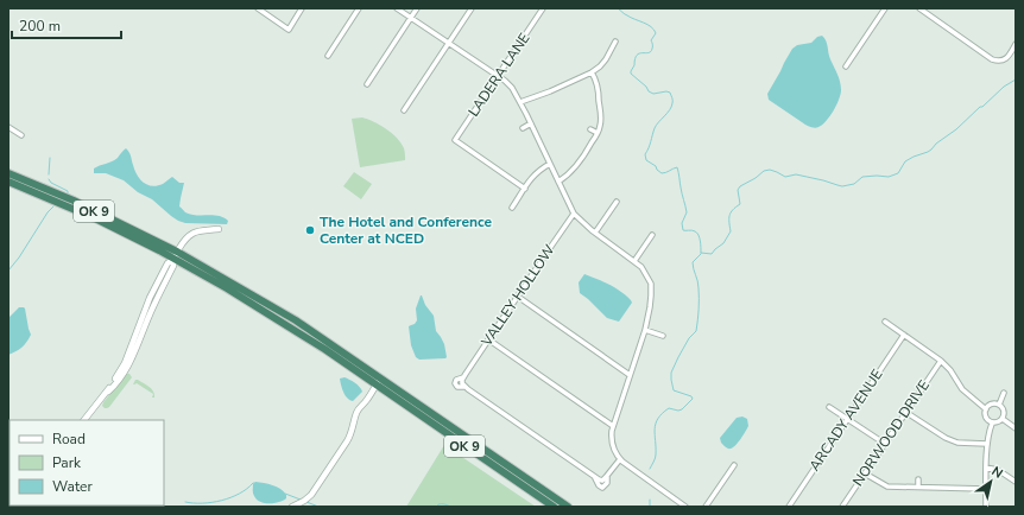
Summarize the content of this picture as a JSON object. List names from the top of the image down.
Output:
{
  "streets": {
    "highway": ["OK 9"],
    "street": [
      "LADERA LANE",
      "VALLEY HOLLOW",
      "ARCADY AVENUE",
      "NORWOOD DRIVE"
    ]
  },
  "places": ["The Hotel and Conference Center at NCED"],
  "legend": ["Road", "Park", "Water"],
  "scale_bar": "200 m",
  "north": "top right"
}
